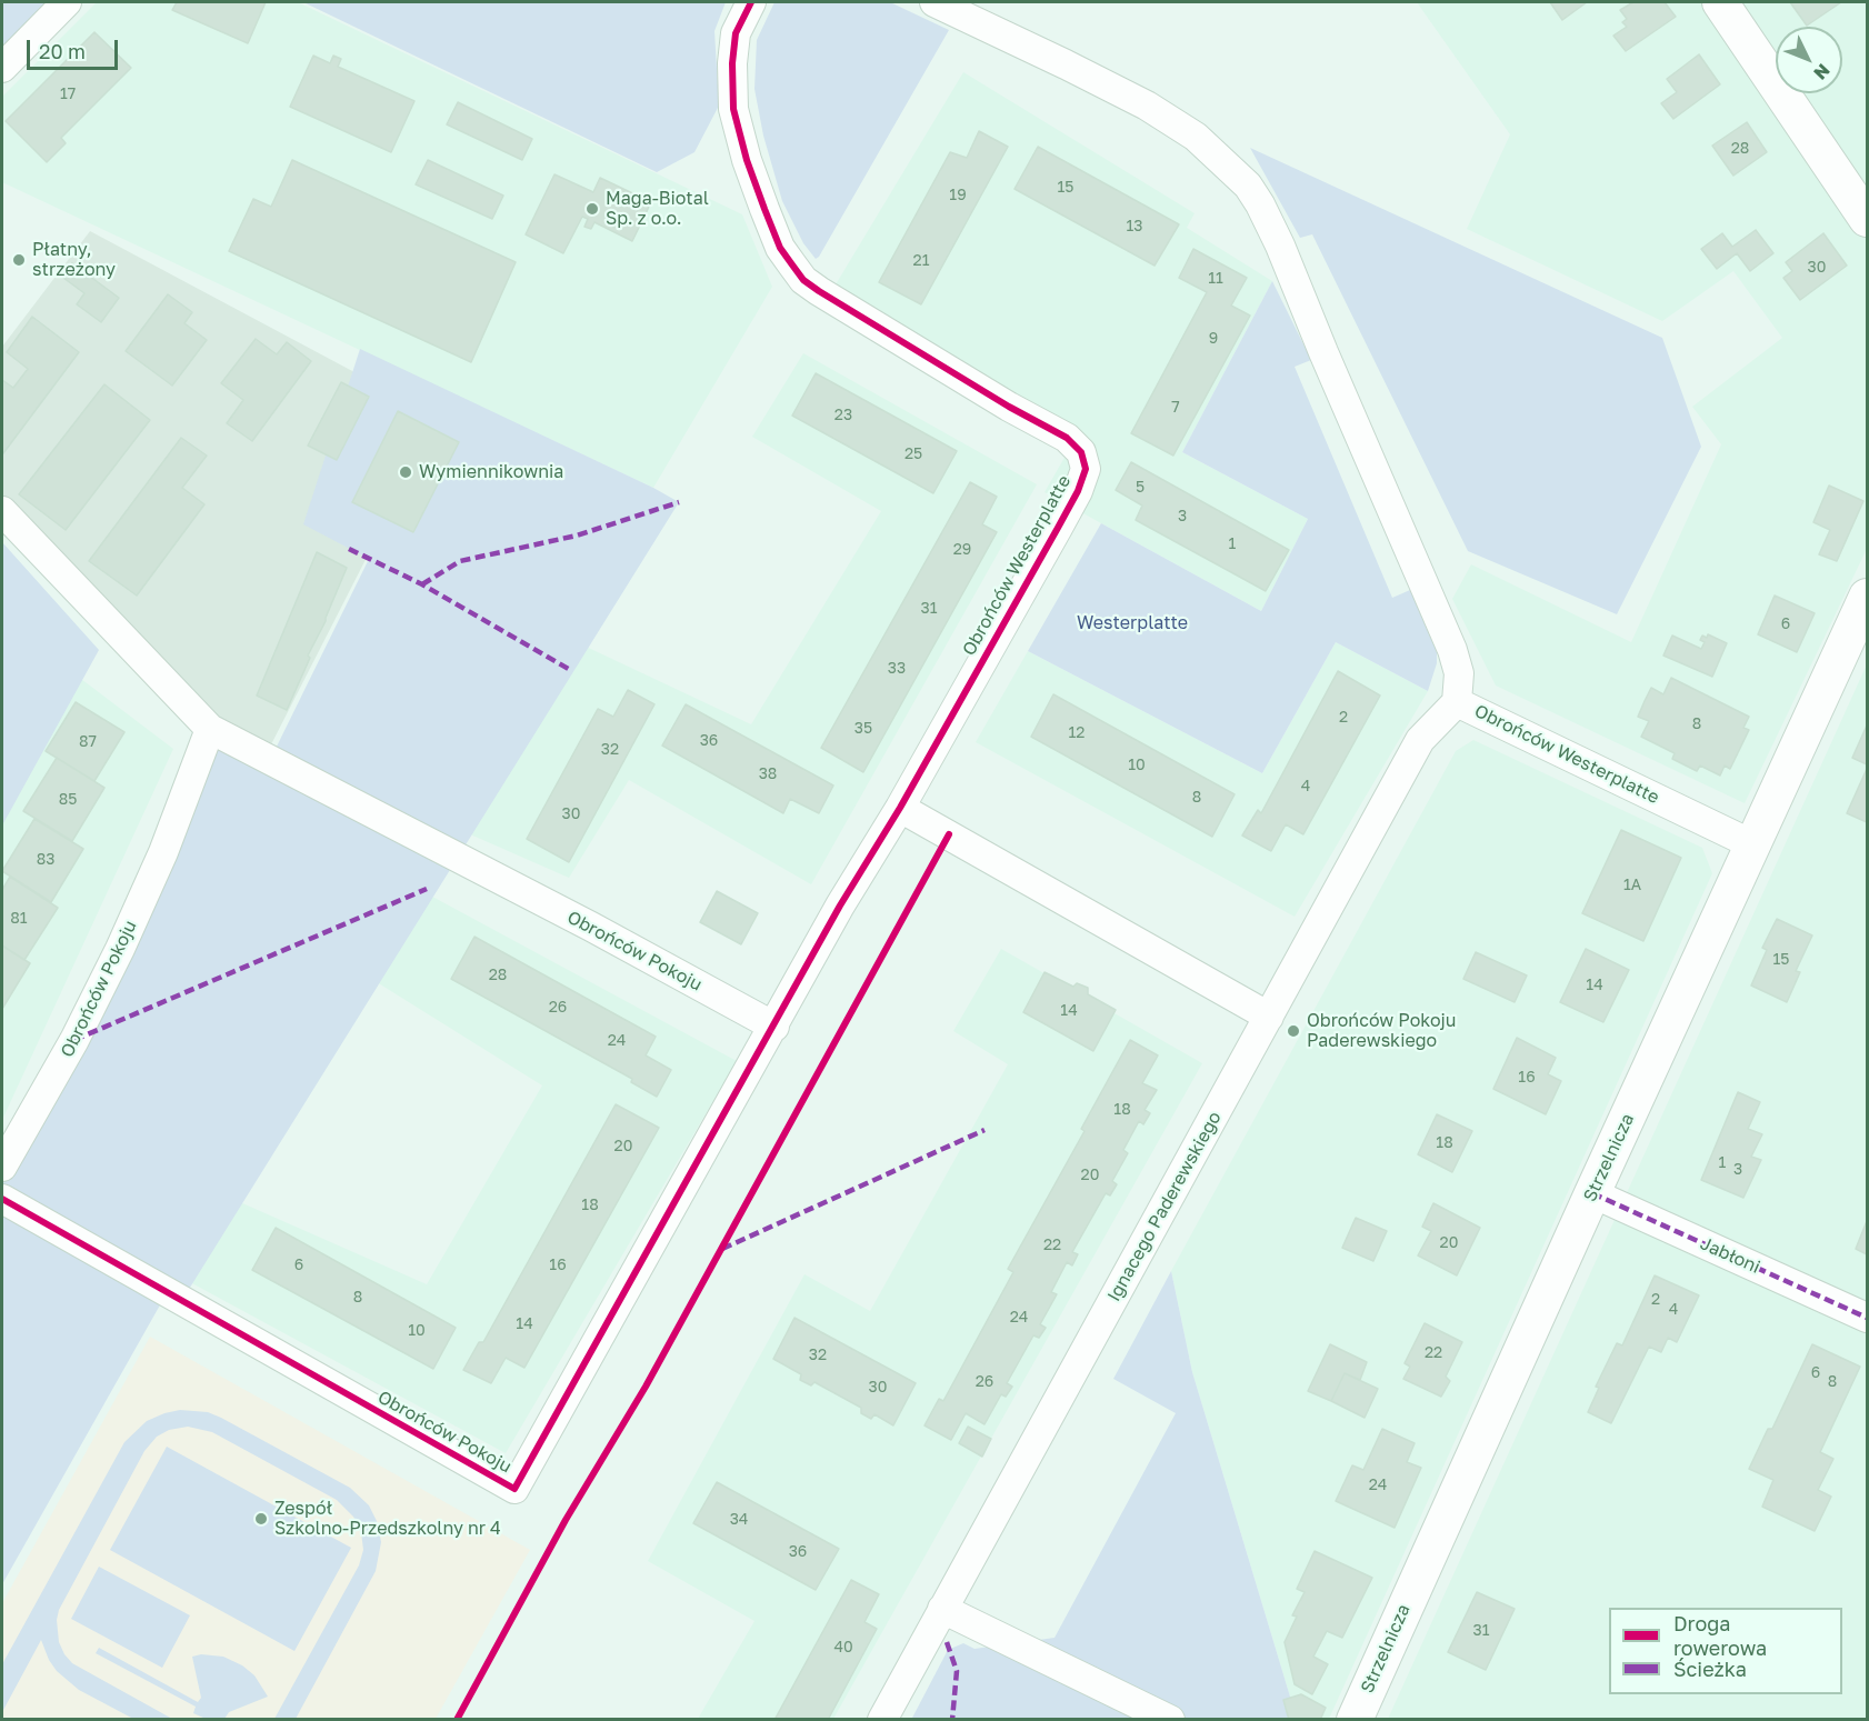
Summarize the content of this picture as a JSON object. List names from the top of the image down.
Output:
{
  "streets": {
    "street": [
      "Obrońców Westerplatte",
      "Obrońców Pokoju",
      "Strzelnicza",
      "Ignacego Paderewskiego",
      "Jabłoni"
    ]
  },
  "crossings": [
    ["Obrońców Westerplatte", "Obrońców Pokoju"],
    ["Obrońców Westerplatte", "Strzelnicza"],
    ["Obrońców Westerplatte", "Ignacego Paderewskiego"],
    ["Strzelnicza", "Jabłoni"]
  ],
  "parks": ["Westerplatte"],
  "places": [
    "Maga-Biotal Sp. z o.o.",
    "Płatny, strzeżony",
    "Wymiennikownia",
    "Obrońców Pokoju Paderewskiego",
    "Zespół Szkolno-Przedszkolny nr 4"
  ],
  "house_numbers": [
    "17",
    "28",
    "15",
    "19",
    "13",
    "21",
    "30",
    "11",
    "9",
    "7",
    "23",
    "25",
    "5",
    "3",
    "1",
    "29",
    "31",
    "6",
    "33",
    "2",
    "8",
    "35",
    "12",
    "36",
    "87",
    "32",
    "10",
    "38",
    "4",
    "8",
    "85",
    "30",
    "83",
    "1A",
    "81",
    "15",
    "28",
    "14",
    "26",
    "14",
    "24",
    "16",
    "18",
    "18",
    "20",
    "1",
    "3",
    "20",
    "18",
    "20",
    "22",
    "6",
    "16",
    "8",
    "2",
    "4",
    "24",
    "14",
    "10",
    "22",
    "32",
    "6",
    "26",
    "8",
    "30",
    "24",
    "34",
    "36",
    "31",
    "40"
  ],
  "legend": ["Droga rowerowa", "Ścieżka"],
  "scale_bar": "20 m",
  "north": "bottom right"
}
